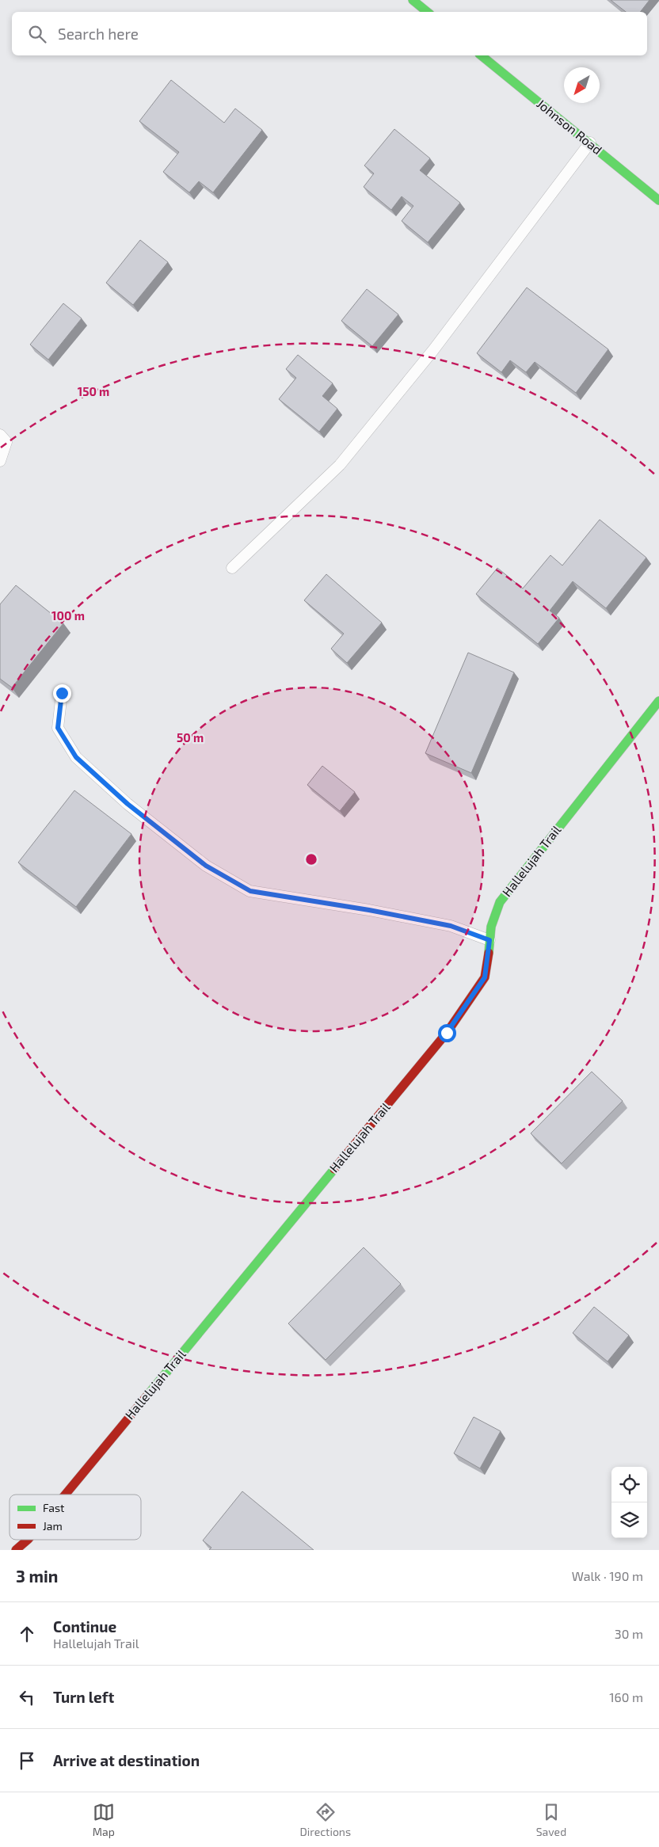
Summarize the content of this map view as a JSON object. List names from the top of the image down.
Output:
{
  "streets": {
    "street": ["Johnson Road", "Hallelujah Trail"]
  },
  "legend": ["Fast", "Jam"],
  "north": "bottom left",
  "page": {
    "search": "Search here",
    "heading": ["3 min", "Walk · 190 m"],
    "list": [
      ["Continue", "Hallelujah Trail", "30 m"],
      ["Turn left", "160 m"],
      "Arrive at destination"
    ],
    "nav": ["Map", "Directions", "Saved"]
  },
  "rings": ["150 m", "100 m", "50 m"]
}
